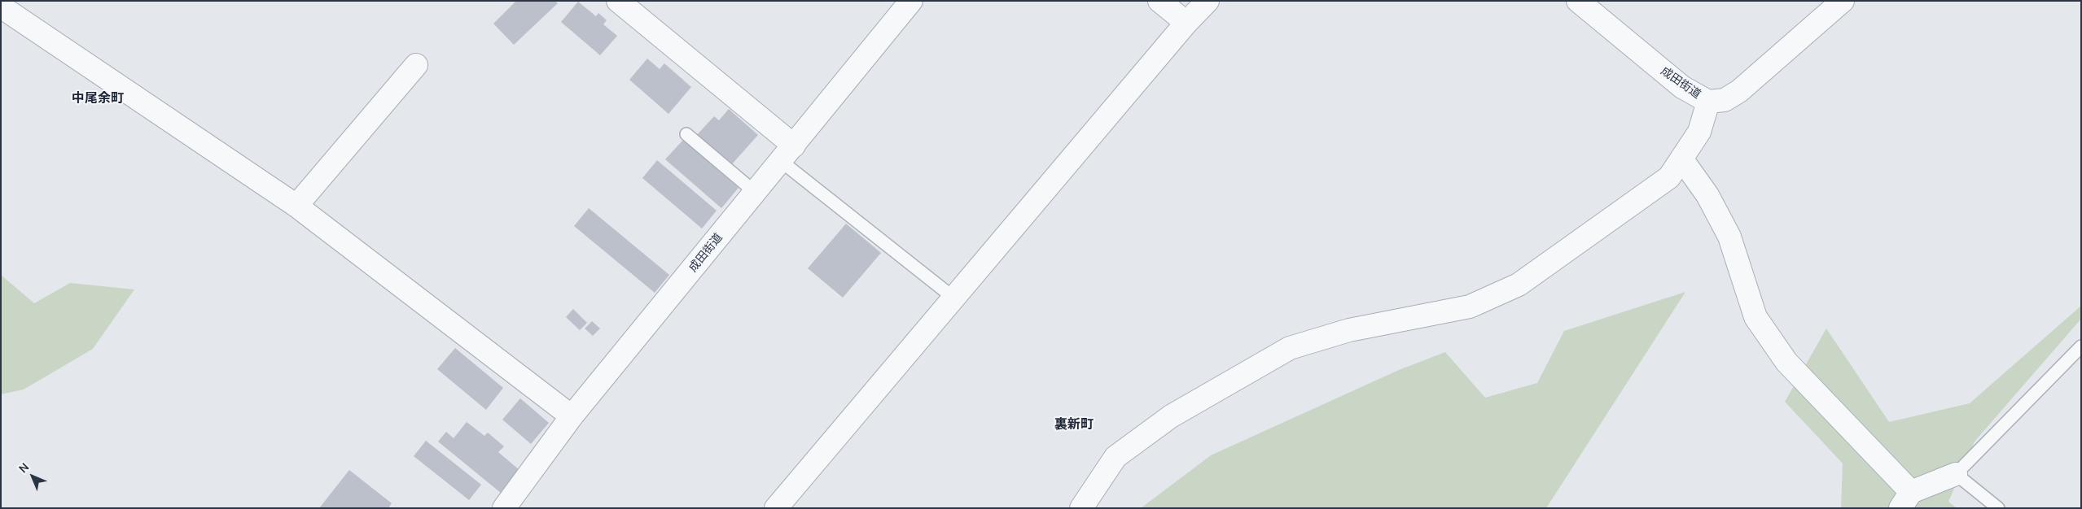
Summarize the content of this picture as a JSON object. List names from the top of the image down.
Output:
{
  "streets": {
    "street": ["成田街道"]
  },
  "districts": ["中尾余町", "裏新町"],
  "north": "top left"
}
